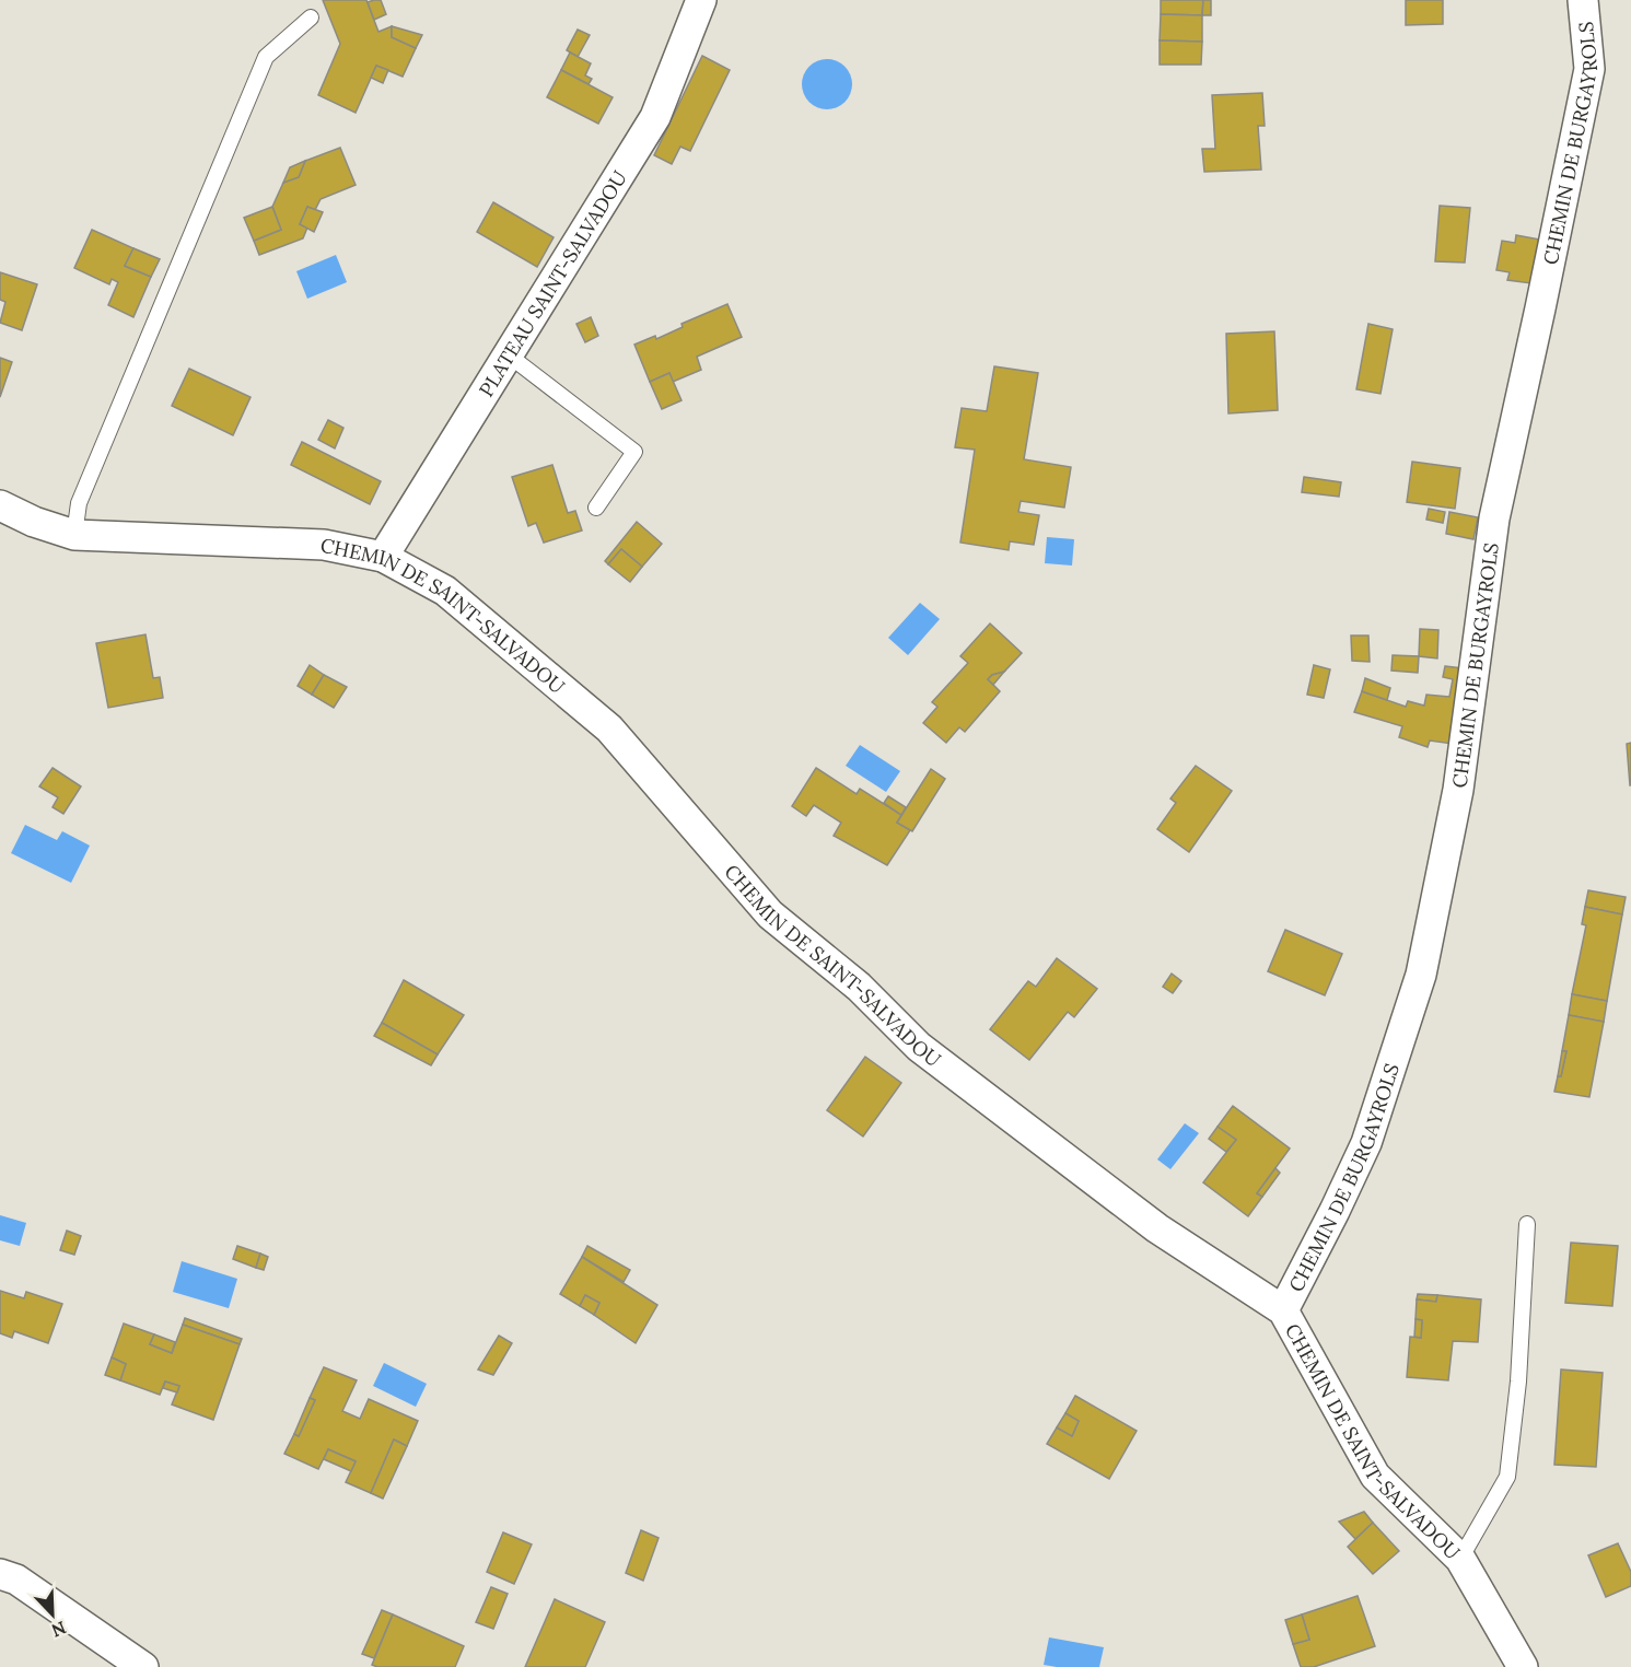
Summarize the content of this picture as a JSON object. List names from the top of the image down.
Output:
{
  "streets": {
    "street": ["CHEMIN DE BURGAYROLS", "PLATEAU SAINT-SALVADOU", "CHEMIN DE SAINT-SALVADOU"]
  },
  "crossings": [
    ["CHEMIN DE BURGAYROLS", "CHEMIN DE SAINT-SALVADOU"],
    ["PLATEAU SAINT-SALVADOU", "CHEMIN DE SAINT-SALVADOU"]
  ],
  "north": "bottom right"
}
